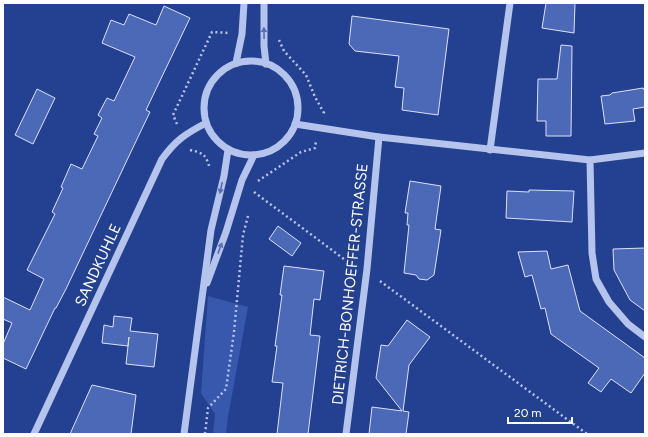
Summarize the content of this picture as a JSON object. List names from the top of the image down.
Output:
{
  "streets": {
    "street": ["SANDKUHLE", "DIETRICH-BONHOEFFER-STRASSE"]
  },
  "scale_bar": "20 m"
}
